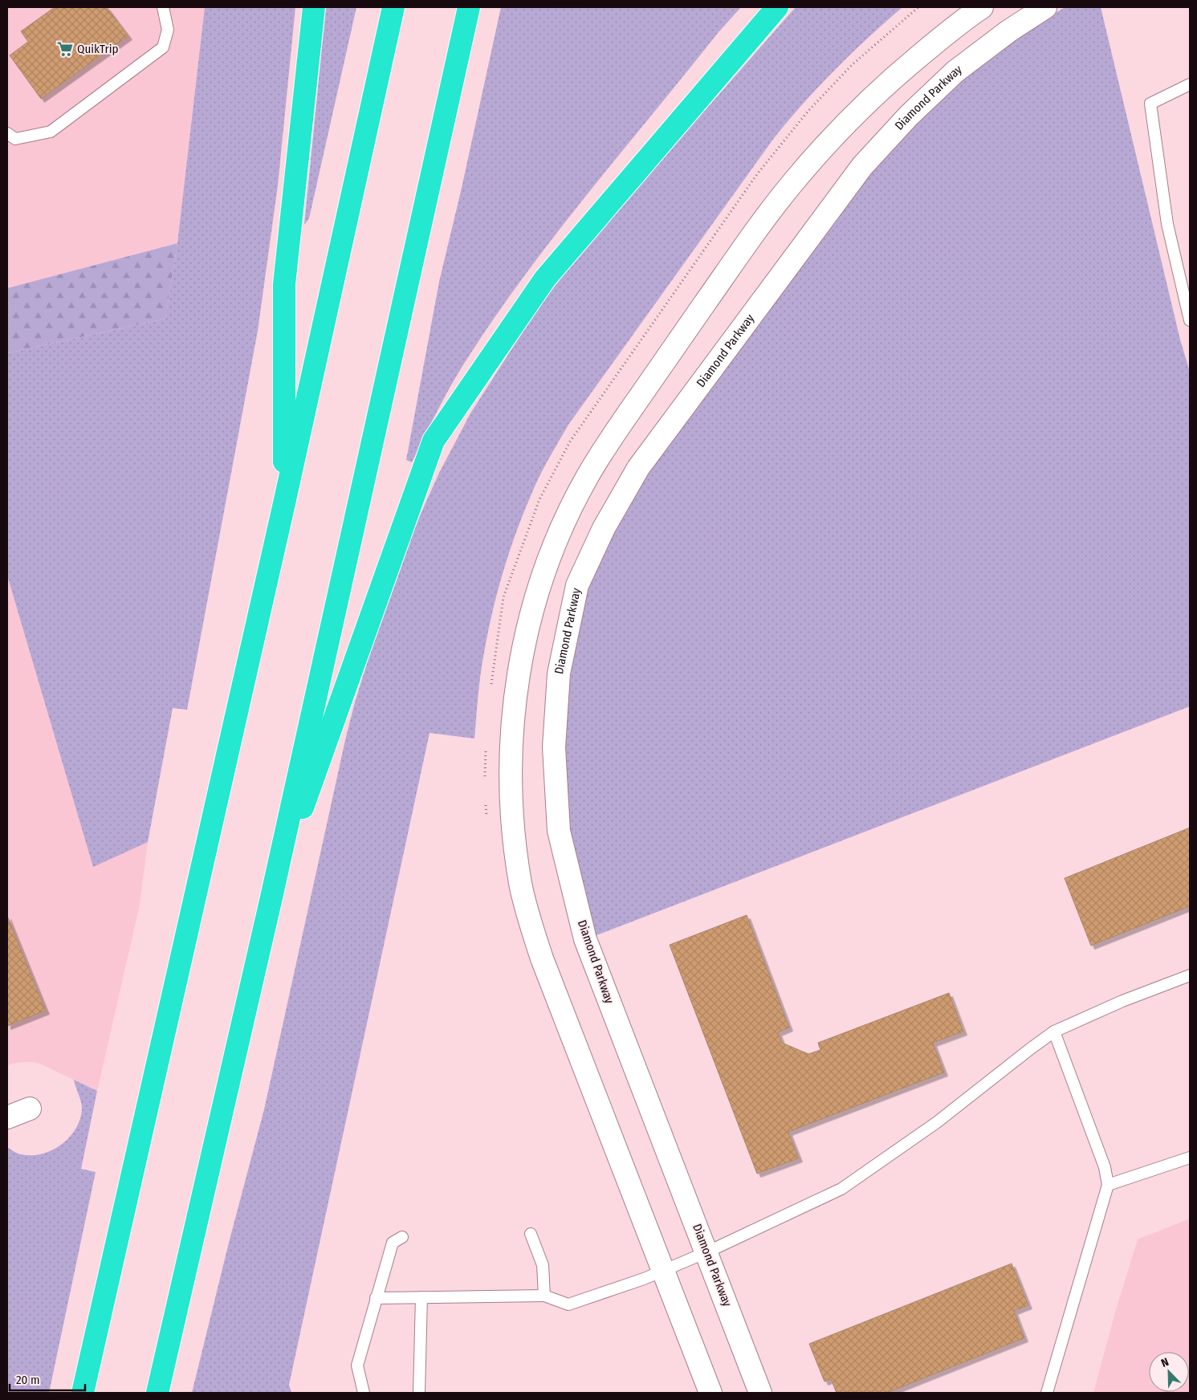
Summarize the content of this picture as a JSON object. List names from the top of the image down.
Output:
{
  "streets": {
    "street": ["Diamond Parkway"]
  },
  "places": {
    "supermarket": ["QuikTrip"]
  },
  "scale_bar": "20 m",
  "north": "top left"
}
